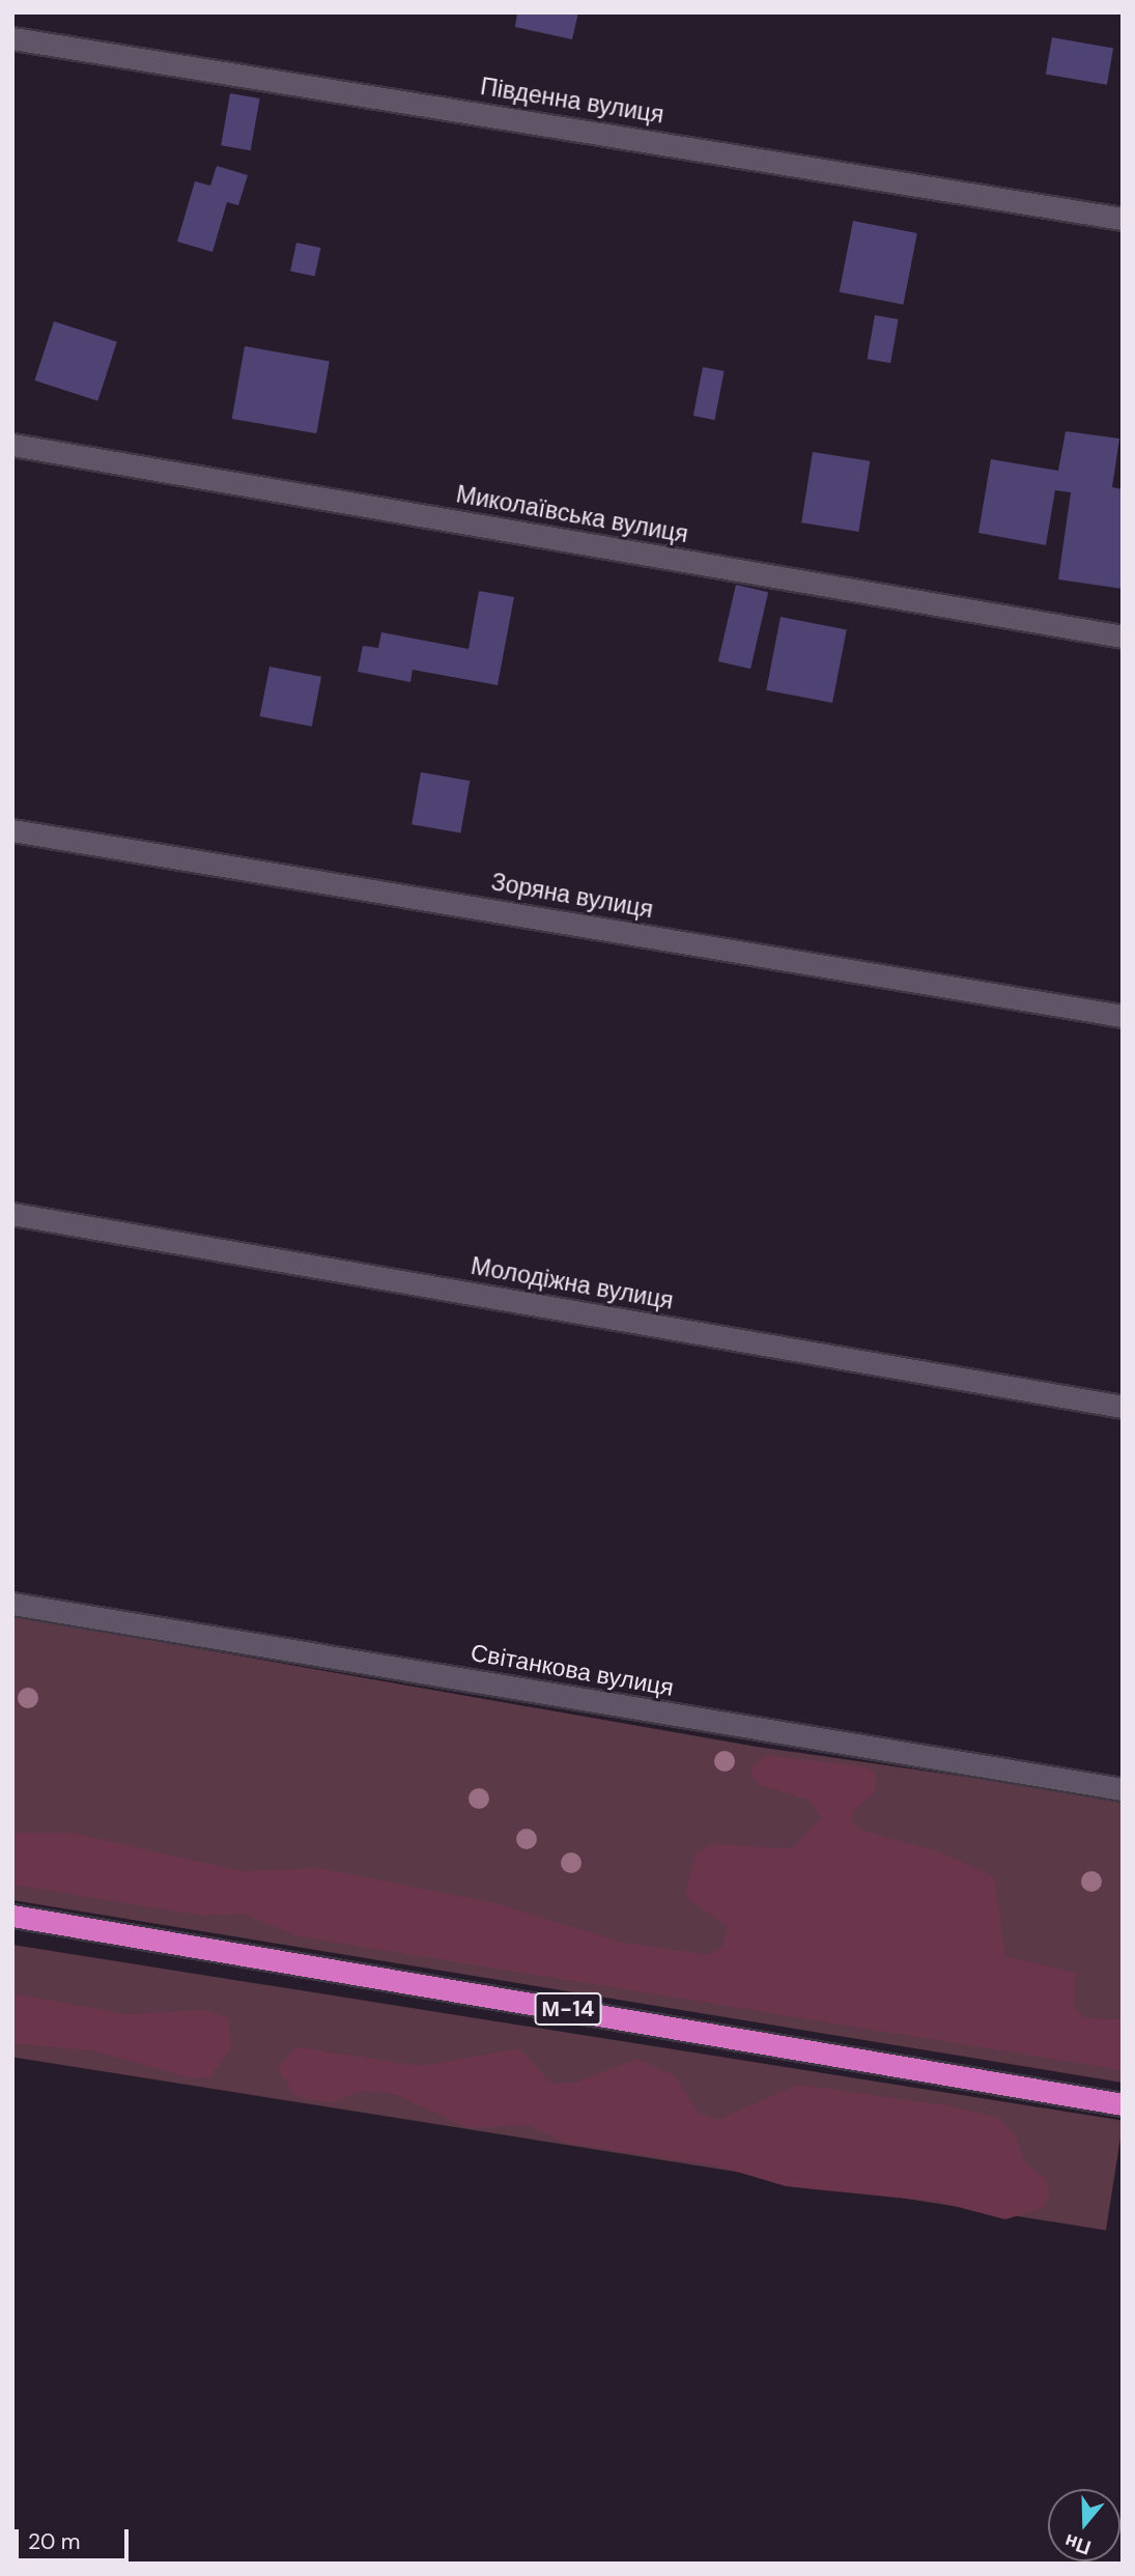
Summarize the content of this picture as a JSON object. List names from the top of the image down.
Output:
{
  "streets": {
    "highway": ["М-14"],
    "street": [
      "Південна вулиця",
      "Миколаївська вулиця",
      "Зоряна вулиця",
      "Молодіжна вулиця",
      "Світанкова вулиця"
    ]
  },
  "scale_bar": "20 m",
  "north": "bottom"
}
